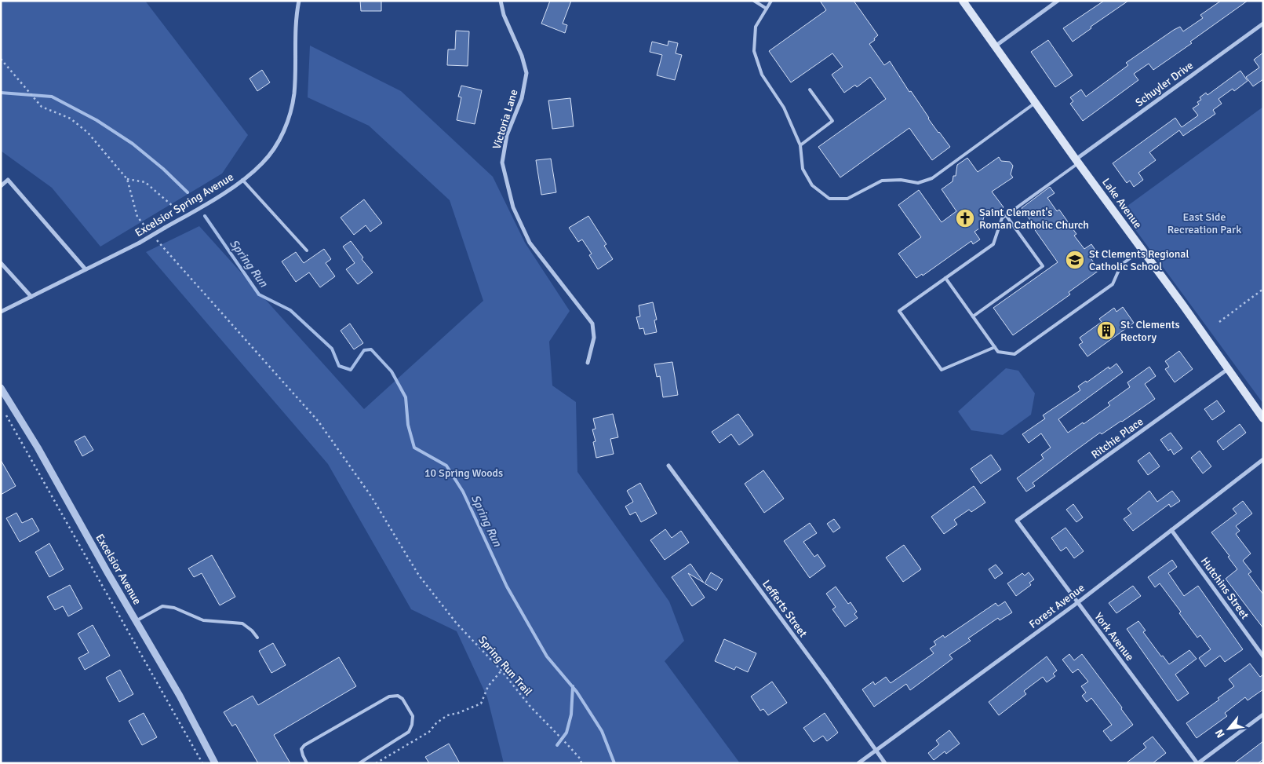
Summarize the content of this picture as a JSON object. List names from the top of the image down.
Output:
{
  "streets": {
    "main road": ["Lake Avenue"],
    "street": [
      "Schuyler Drive",
      "Victoria Lane",
      "Excelsior Spring Avenue",
      "Ritchie Place",
      "Excelsior Avenue",
      "Hutchins Street",
      "Forest Avenue",
      "Lefferts Street",
      "York Avenue"
    ],
    "path": ["Spring Run Trail"]
  },
  "crossings": [
    ["Schuyler Drive", "Lake Avenue"],
    ["Lake Avenue", "Ritchie Place"],
    ["Ritchie Place", "York Avenue"],
    ["Hutchins Street", "Forest Avenue"],
    ["Forest Avenue", "Lefferts Street"],
    ["Forest Avenue", "York Avenue"]
  ],
  "water": ["Spring Run"],
  "parks": ["East Side Recreation Park", "10 Spring Woods"],
  "places": {
    "church": ["Saint Clement's Roman Catholic Church"],
    "school or university": ["St Clements Regional Catholic School"],
    "building": ["St. Clements Rectory"]
  },
  "north": "bottom left"
}
